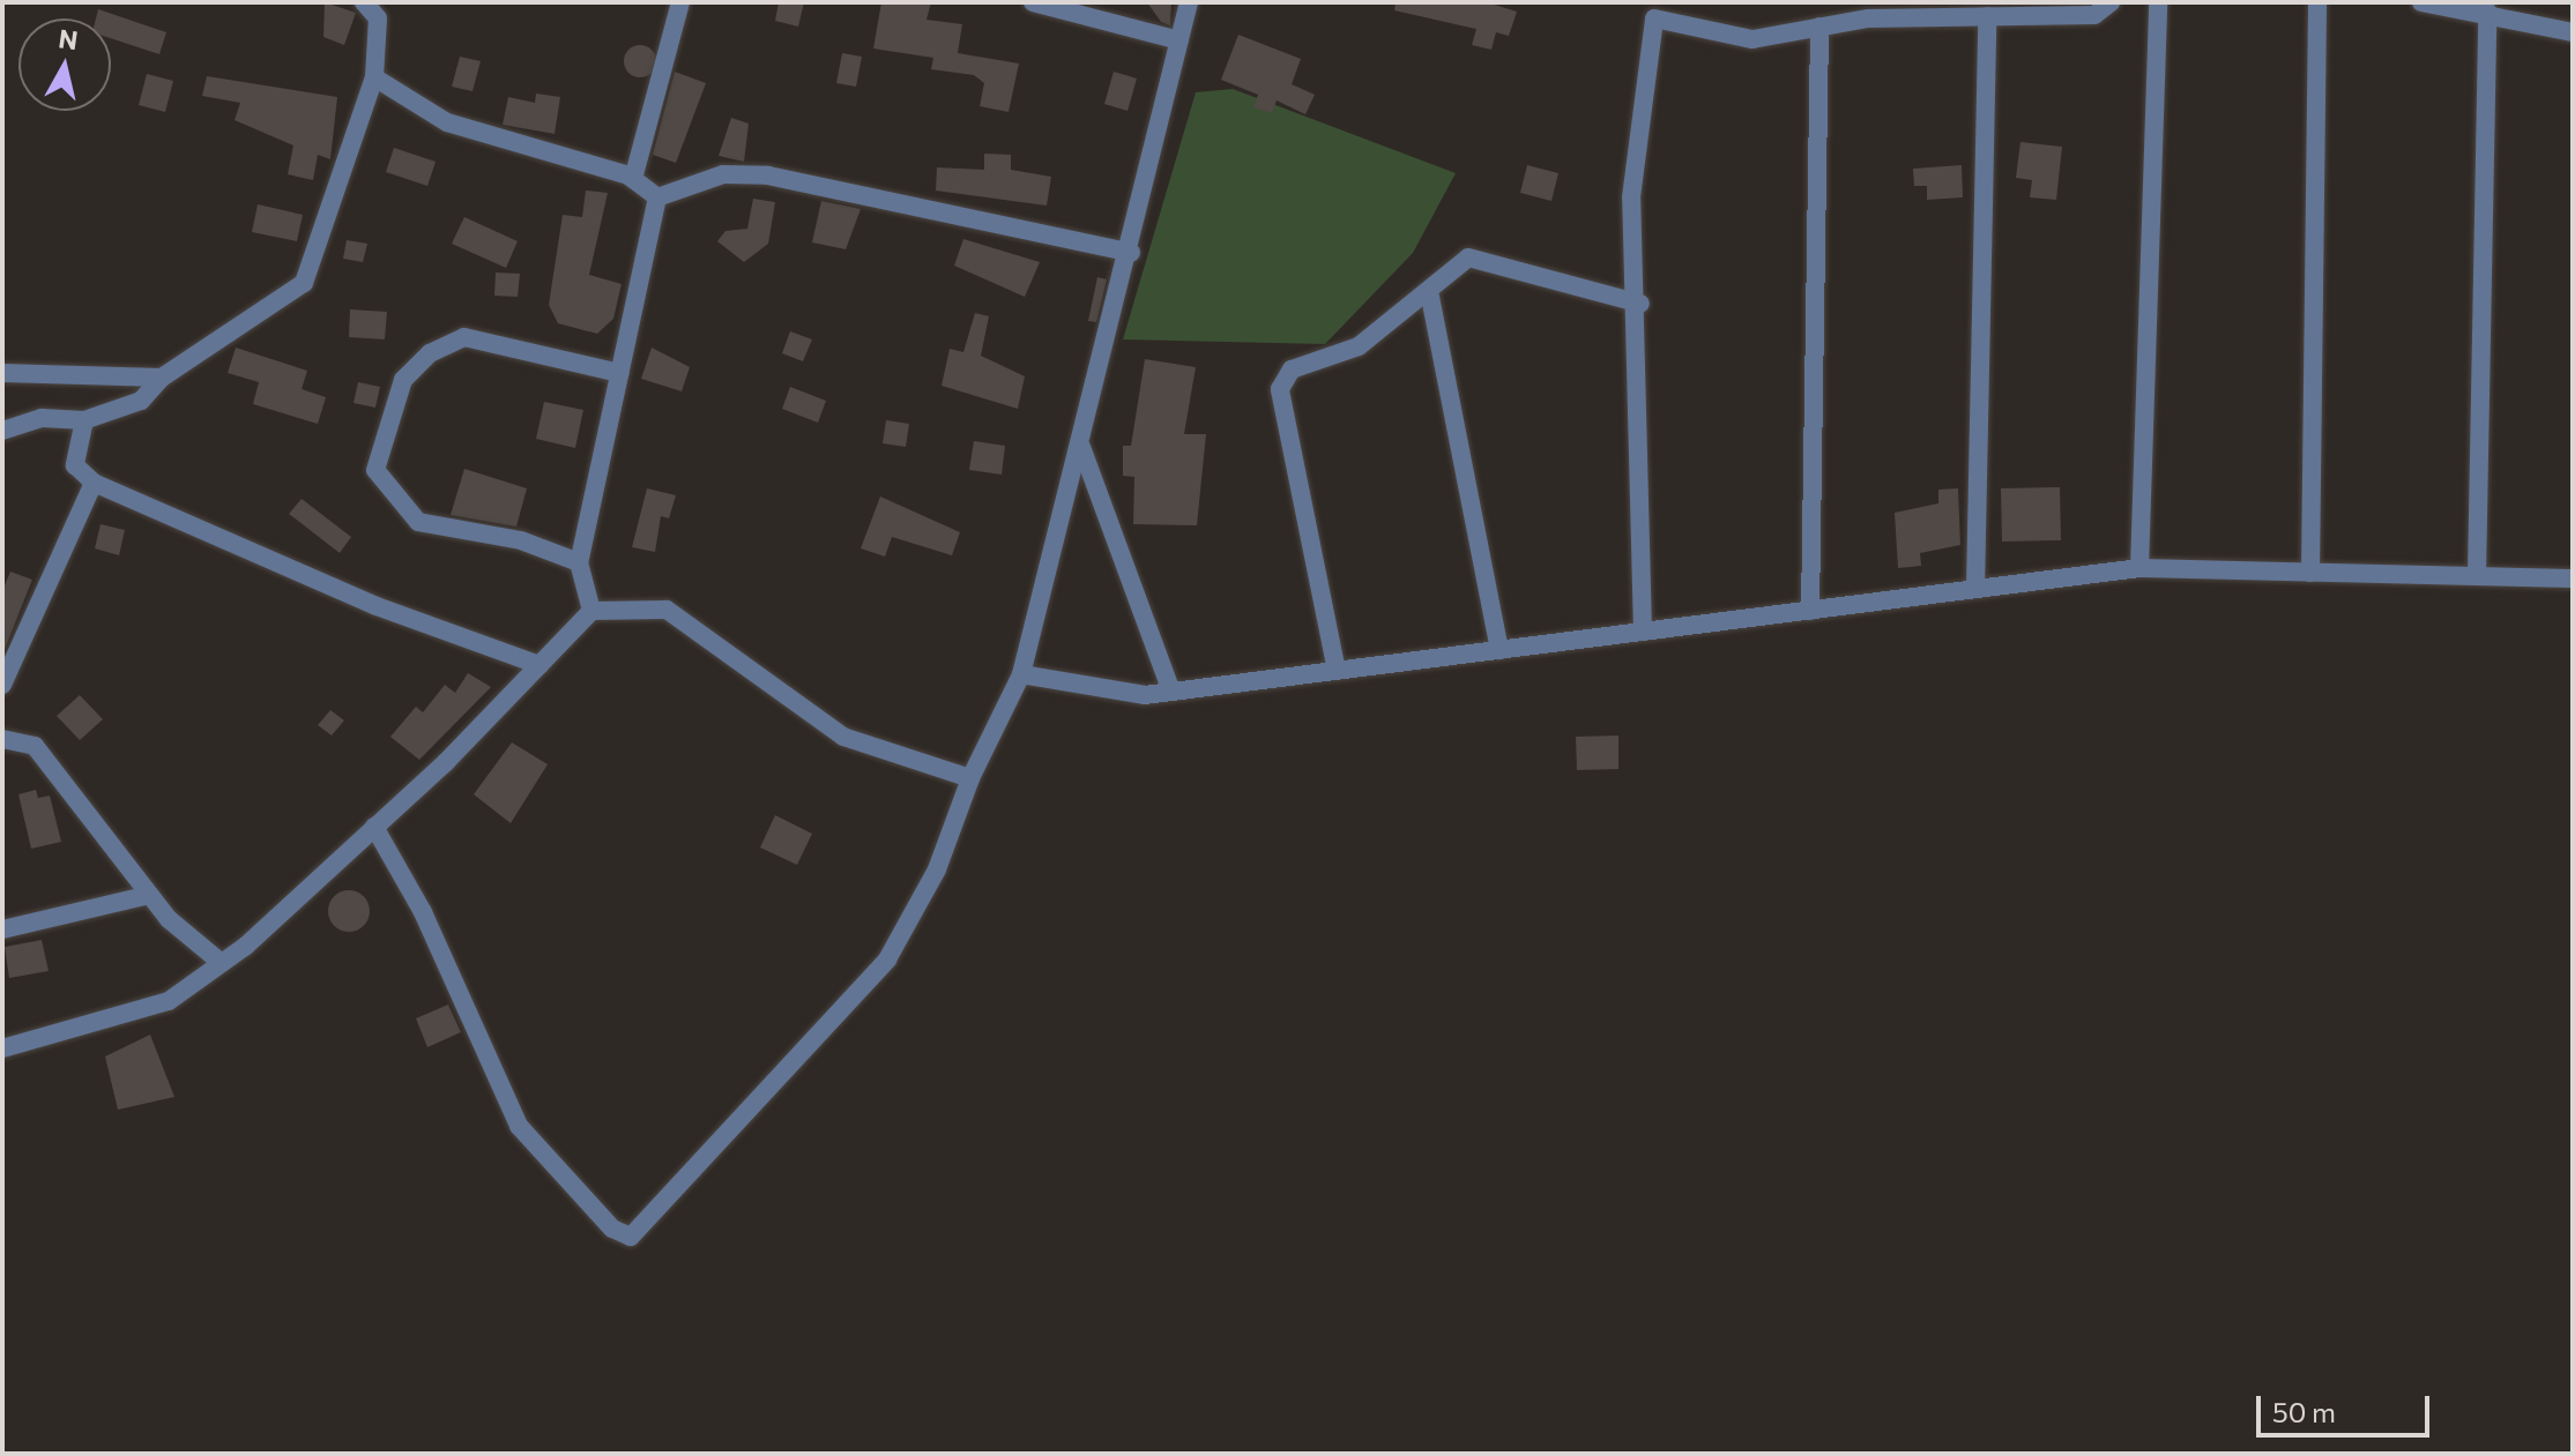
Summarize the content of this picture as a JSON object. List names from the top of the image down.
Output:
{
  "scale_bar": "50 m",
  "north": "top"
}
